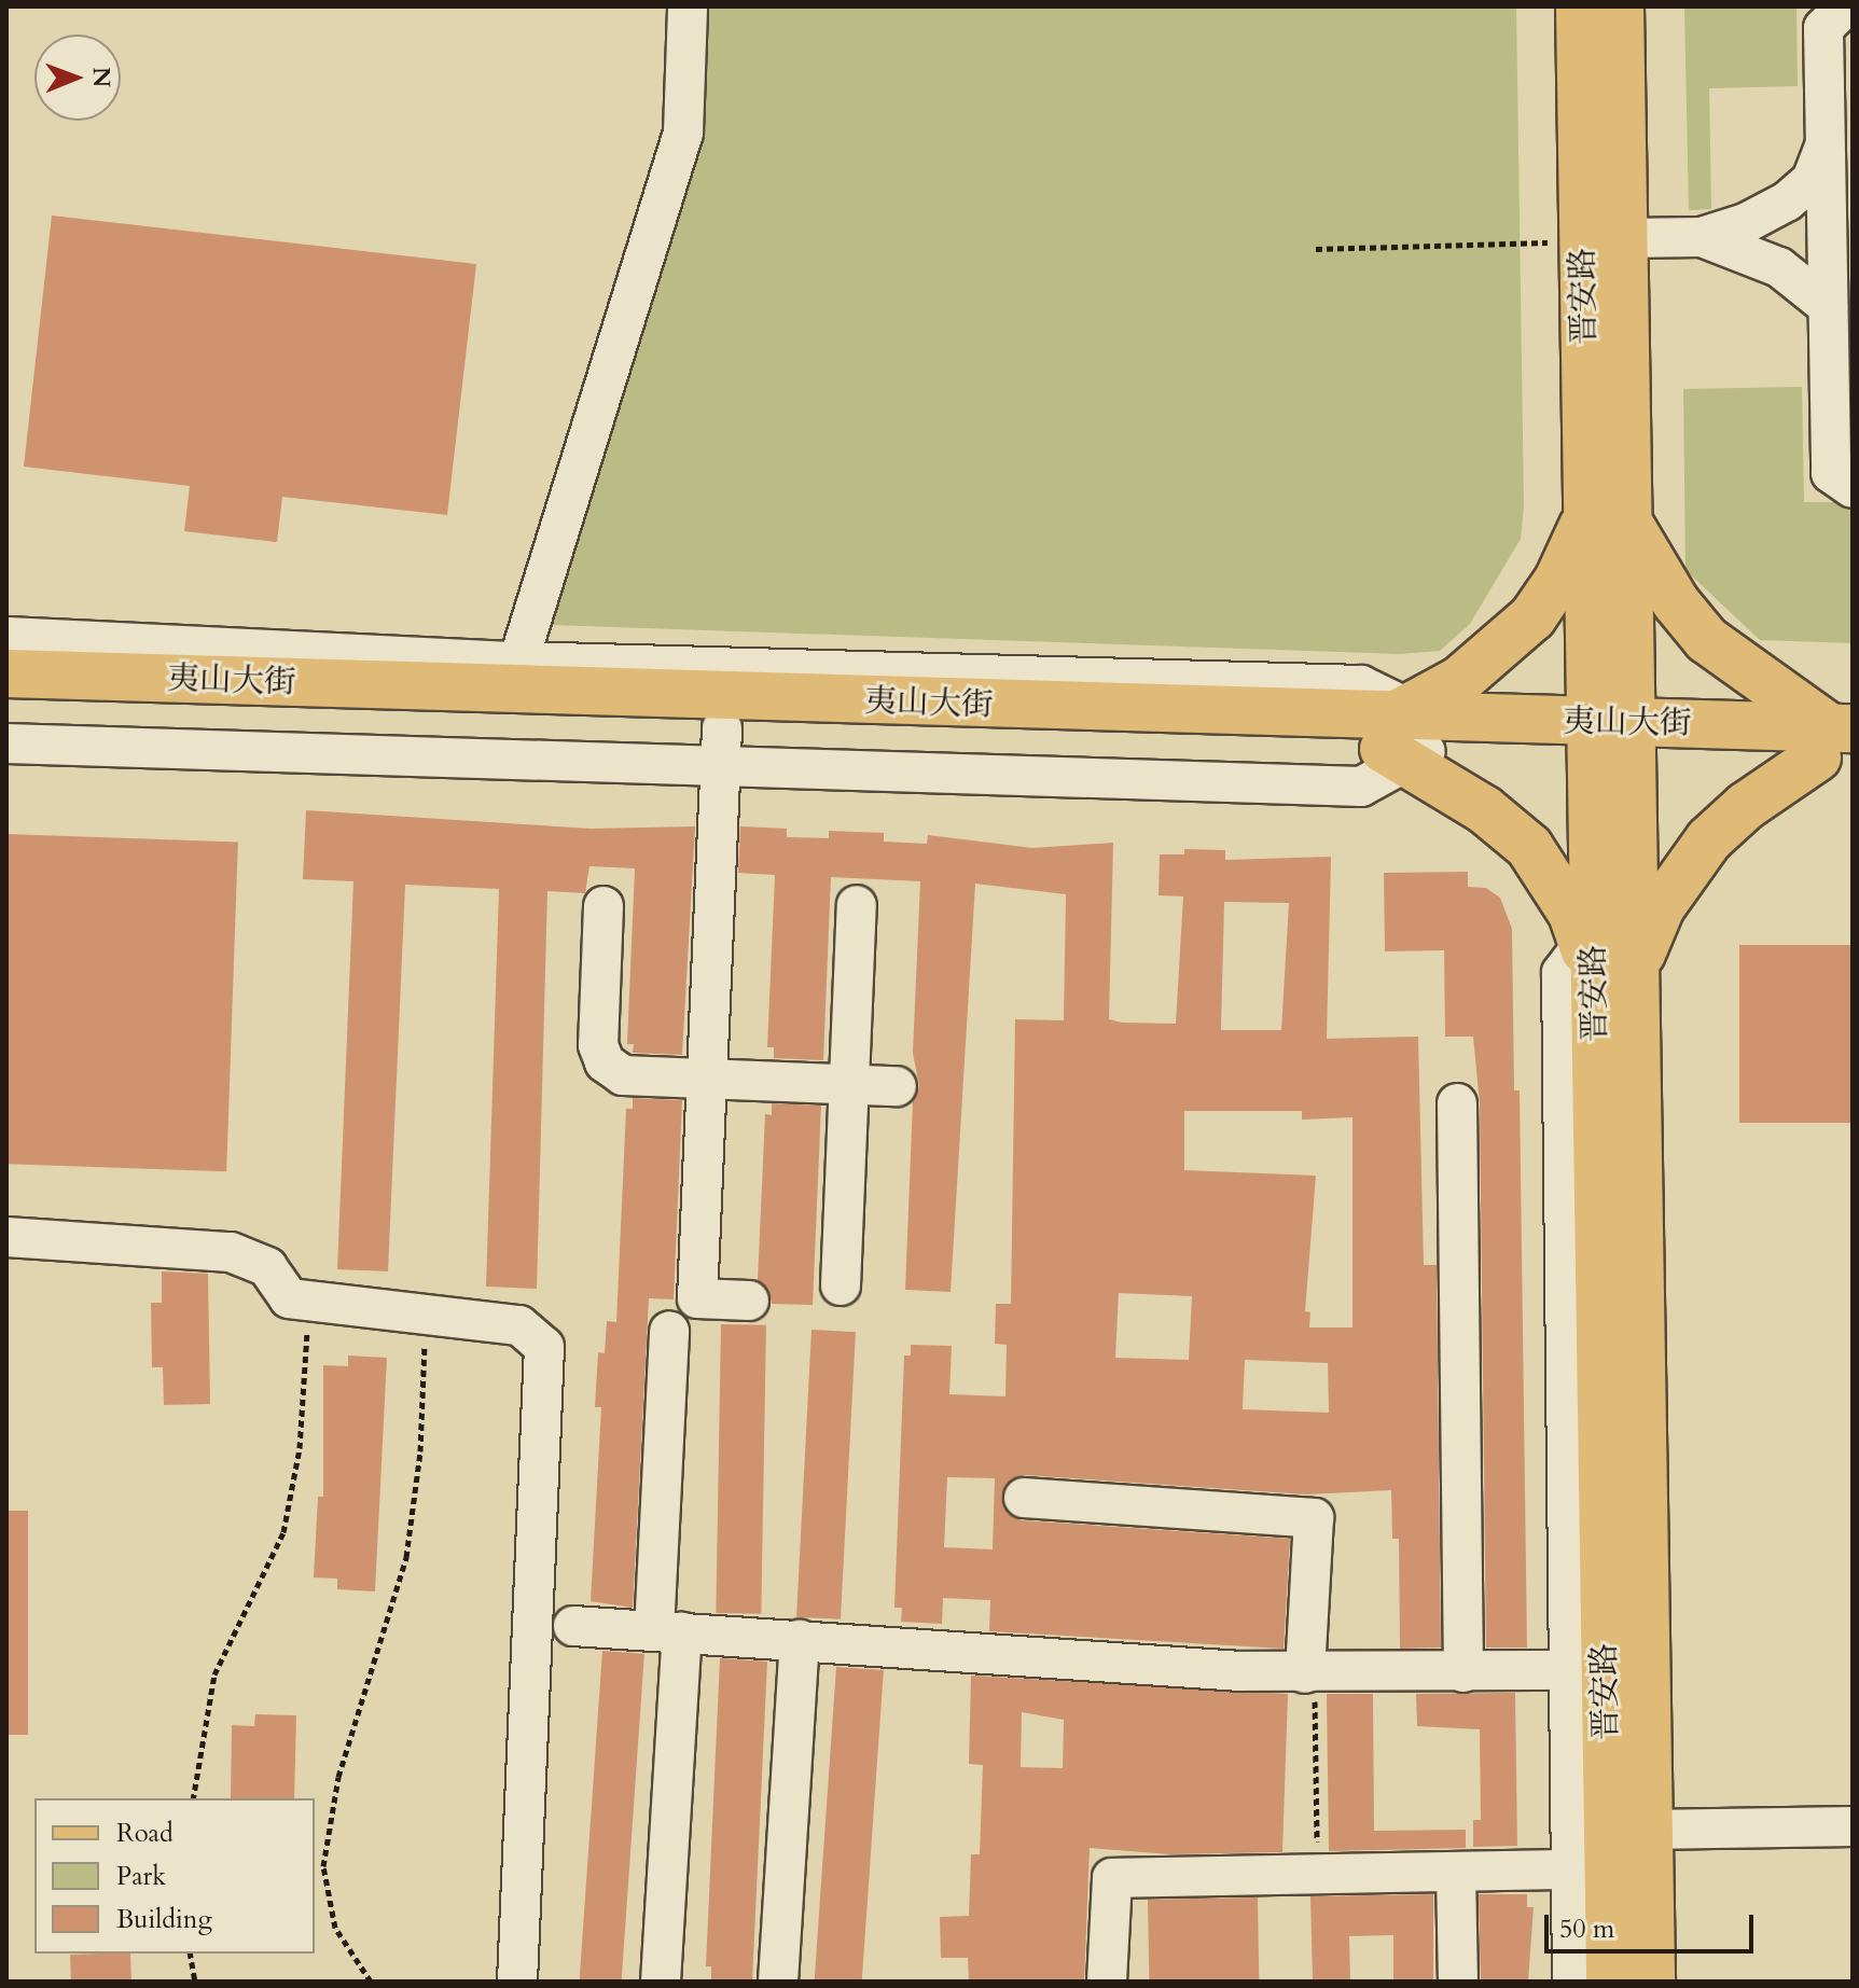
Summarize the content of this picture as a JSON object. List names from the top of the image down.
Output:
{
  "streets": {
    "main road": ["晋安路", "夷山大街"]
  },
  "crossings": [
    ["晋安路", "夷山大街"]
  ],
  "legend": ["Road", "Park", "Building"],
  "scale_bar": "50 m",
  "north": "right"
}
